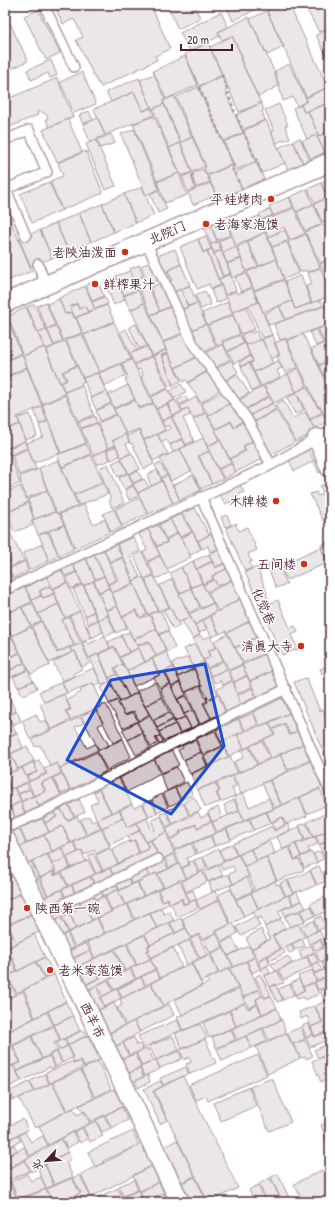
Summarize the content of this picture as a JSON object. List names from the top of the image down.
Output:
{
  "streets": {
    "street": ["北院门", "西羊市"],
    "lane": ["化觉巷"]
  },
  "places": [
    "平娃烤肉",
    "老海家泡馍",
    "老陜油泼面",
    "鲜榨果汁",
    "木牌楼",
    "五间楼",
    "清真大寺",
    "陕西第一碗",
    "老米家萢馍"
  ],
  "scale_bar": "20 m",
  "north": "bottom left"
}
